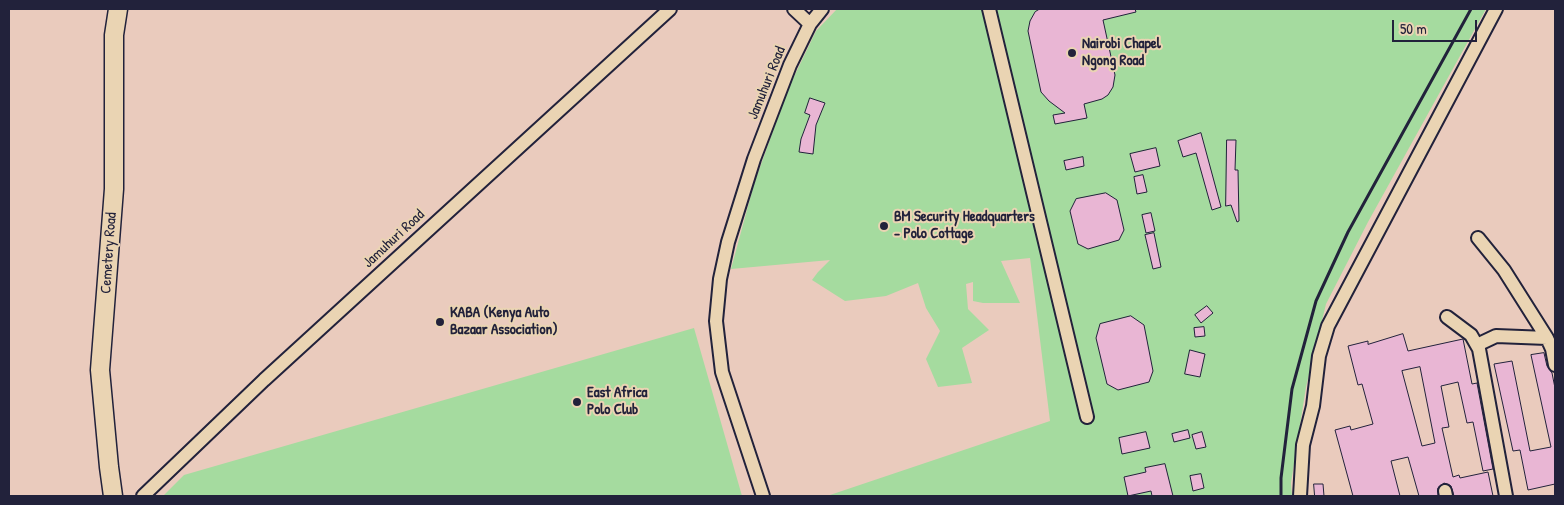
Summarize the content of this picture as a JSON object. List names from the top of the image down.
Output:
{
  "streets": {
    "street": ["Jamuhuri Road", "Cemetery Road"]
  },
  "places": [
    "Nairobi Chapel Ngong Road",
    "BM Security Headquarters - Polo Cottage",
    "KABA (Kenya Auto Bazaar Association)",
    "East Africa Polo Club"
  ],
  "scale_bar": "50 m"
}
